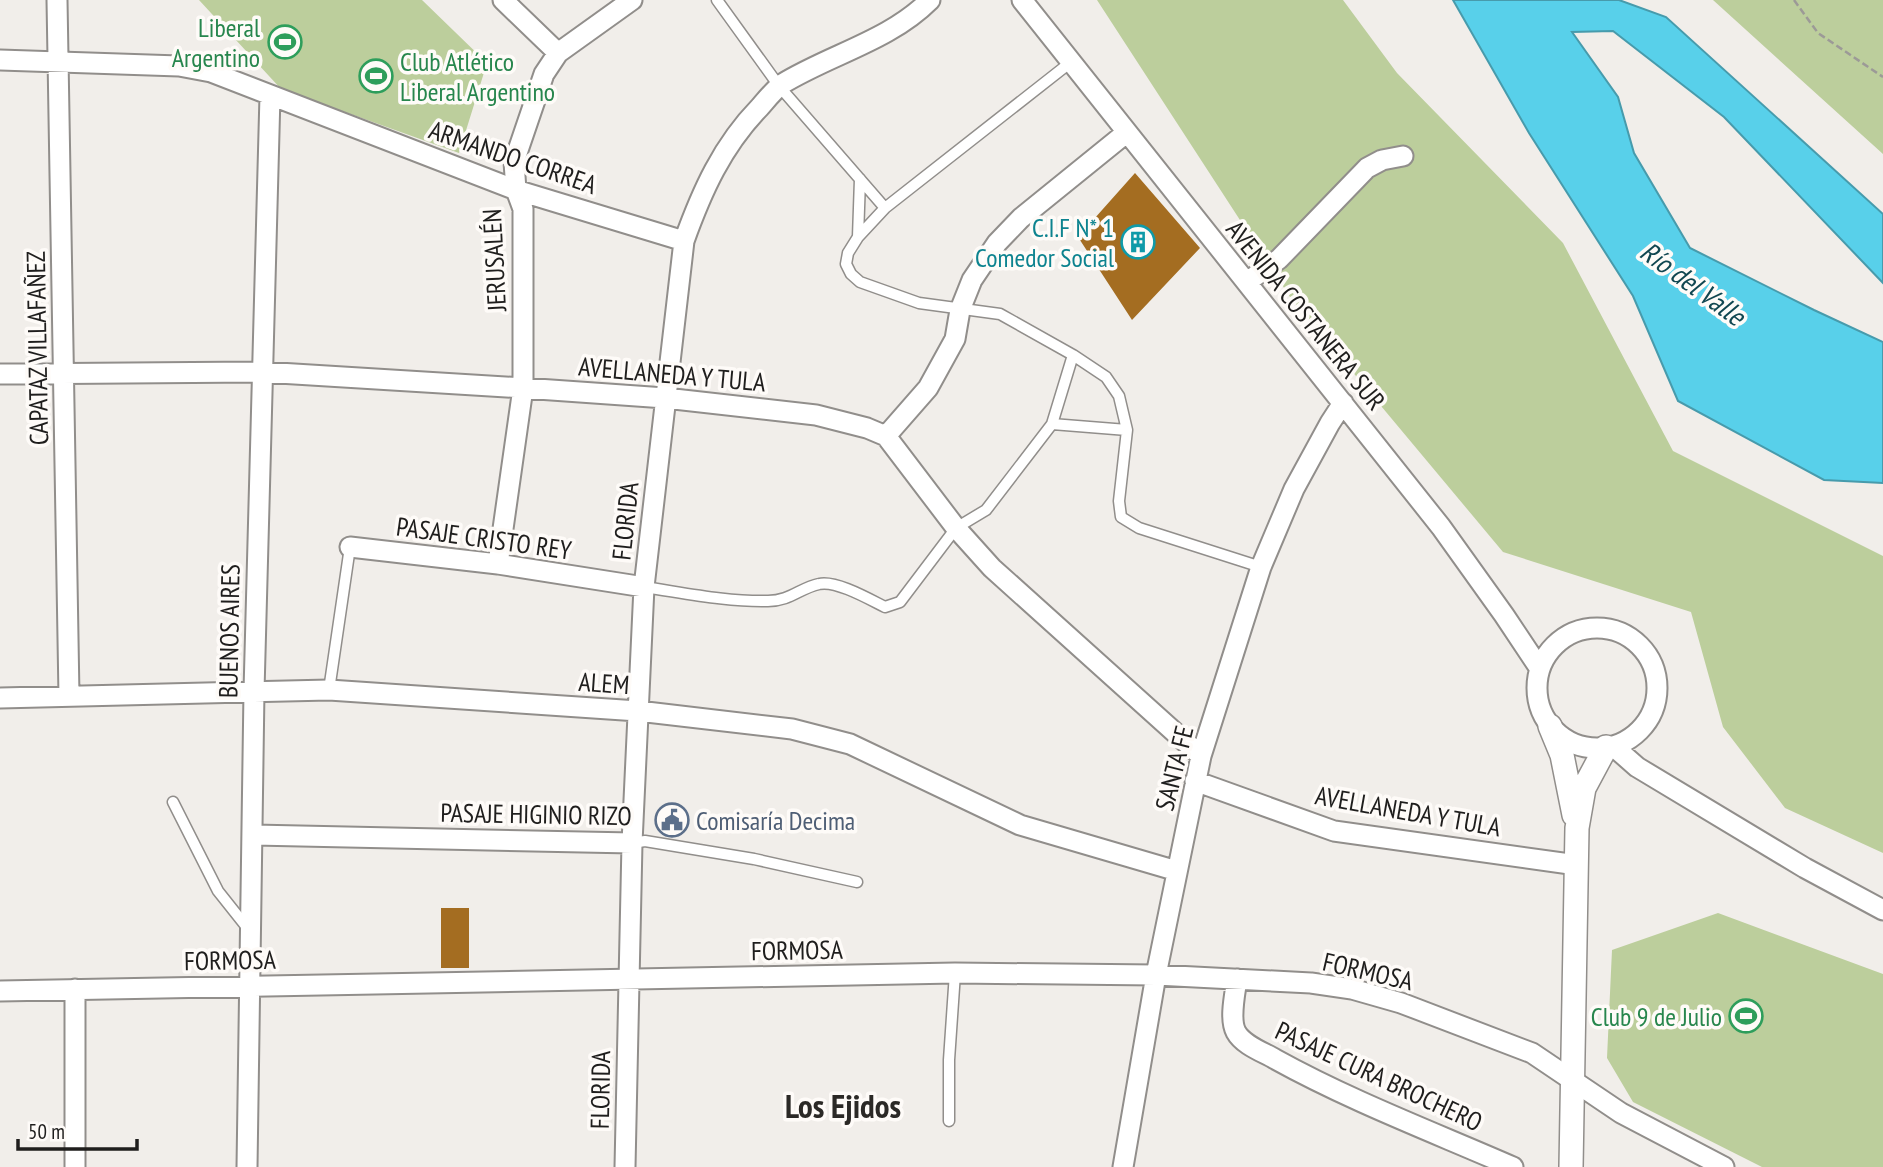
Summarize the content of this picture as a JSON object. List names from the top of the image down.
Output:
{
  "streets": {
    "street": [
      "ARMANDO CORREA",
      "JERUSALÉN",
      "AVENIDA COSTANERA SUR",
      "CAPATAZ VILLAFAÑEZ",
      "AVELLANEDA Y TULA",
      "FLORIDA",
      "PASAJE CRISTO REY",
      "BUENOS AIRES",
      "ALEM",
      "SANTA FE",
      "PASAJE HIGINIO RIZO",
      "FORMOSA",
      "PASAJE CURA BROCHERO"
    ]
  },
  "crossings": [
    ["ARMANDO CORREA", "JERUSALÉN"],
    ["ARMANDO CORREA", "CAPATAZ VILLAFAÑEZ"],
    ["ARMANDO CORREA", "FLORIDA"],
    ["ARMANDO CORREA", "BUENOS AIRES"],
    ["JERUSALÉN", "AVELLANEDA Y TULA"],
    ["JERUSALÉN", "PASAJE CRISTO REY"],
    ["AVENIDA COSTANERA SUR", "SANTA FE"],
    ["CAPATAZ VILLAFAÑEZ", "AVELLANEDA Y TULA"],
    ["CAPATAZ VILLAFAÑEZ", "ALEM"],
    ["AVELLANEDA Y TULA", "FLORIDA"],
    ["AVELLANEDA Y TULA", "BUENOS AIRES"],
    ["AVELLANEDA Y TULA", "SANTA FE"],
    ["FLORIDA", "PASAJE CRISTO REY"],
    ["FLORIDA", "ALEM"],
    ["FLORIDA", "PASAJE HIGINIO RIZO"],
    ["FLORIDA", "FORMOSA"],
    ["PASAJE CRISTO REY", "ALEM"],
    ["BUENOS AIRES", "ALEM"],
    ["BUENOS AIRES", "PASAJE HIGINIO RIZO"],
    ["BUENOS AIRES", "FORMOSA"],
    ["ALEM", "SANTA FE"],
    ["SANTA FE", "FORMOSA"],
    ["FORMOSA", "PASAJE CURA BROCHERO"]
  ],
  "districts": ["Los Ejidos"],
  "water": ["Río del Valle"],
  "places": {
    "sports": ["Liberal Argentino", "Club Atlético Liberal Argentino", "Club 9 de Julio"],
    "building": ["C.I.F N* 1 Comedor Social"],
    "public building": ["Comisaría Decima"]
  },
  "scale_bar": "50 m"
}
